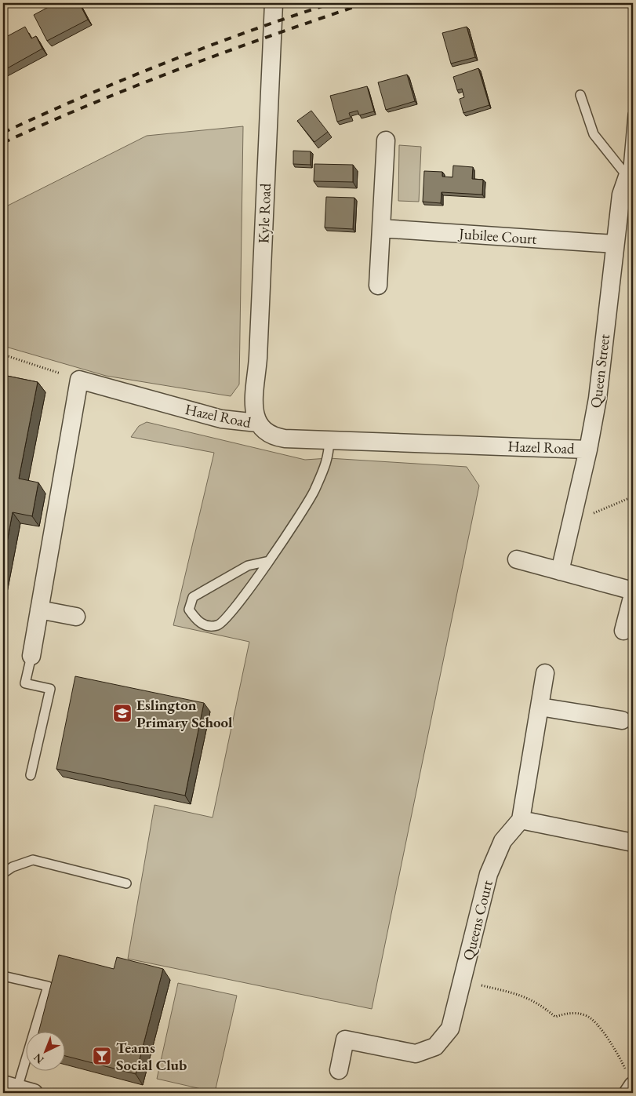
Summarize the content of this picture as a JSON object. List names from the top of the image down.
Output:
{
  "streets": {
    "street": [
      "Kyle Road",
      "Jubilee Court",
      "Queen Street",
      "Hazel Road",
      "Queens Court"
    ]
  },
  "crossings": [
    ["Kyle Road", "Hazel Road"],
    ["Jubilee Court", "Queen Street"],
    ["Queen Street", "Hazel Road"]
  ],
  "places": {
    "school or university": ["Eslington Primary School"],
    "bar": ["Teams Social Club"]
  },
  "north": "bottom left"
}
